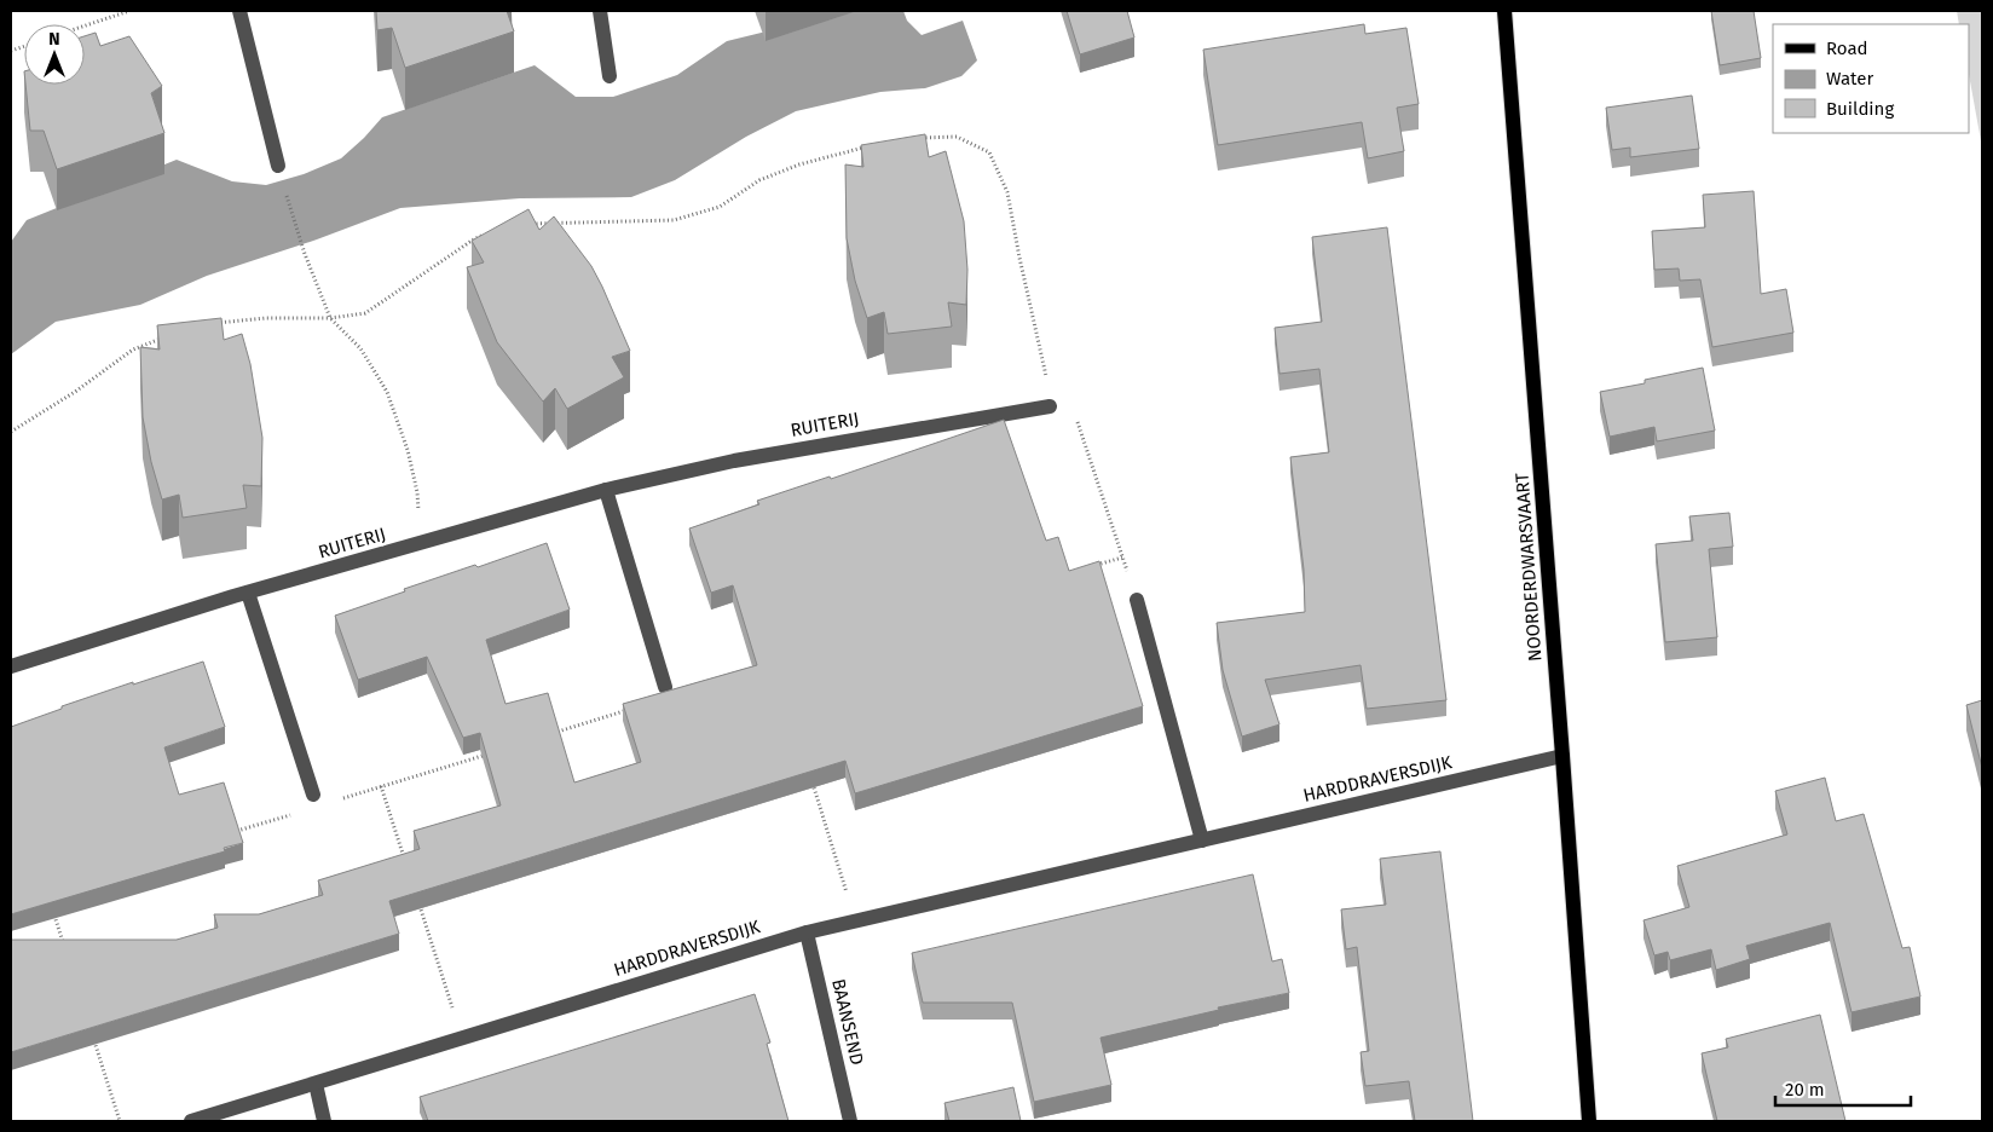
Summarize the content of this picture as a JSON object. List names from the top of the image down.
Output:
{
  "streets": {
    "main road": ["NOORDERDWARSVAART"],
    "street": ["RUITERIJ", "HARDDRAVERSDIJK", "BAANSEND"]
  },
  "crossings": [
    ["NOORDERDWARSVAART", "HARDDRAVERSDIJK"],
    ["HARDDRAVERSDIJK", "BAANSEND"]
  ],
  "legend": ["Road", "Water", "Building"],
  "scale_bar": "20 m",
  "north": "top"
}
